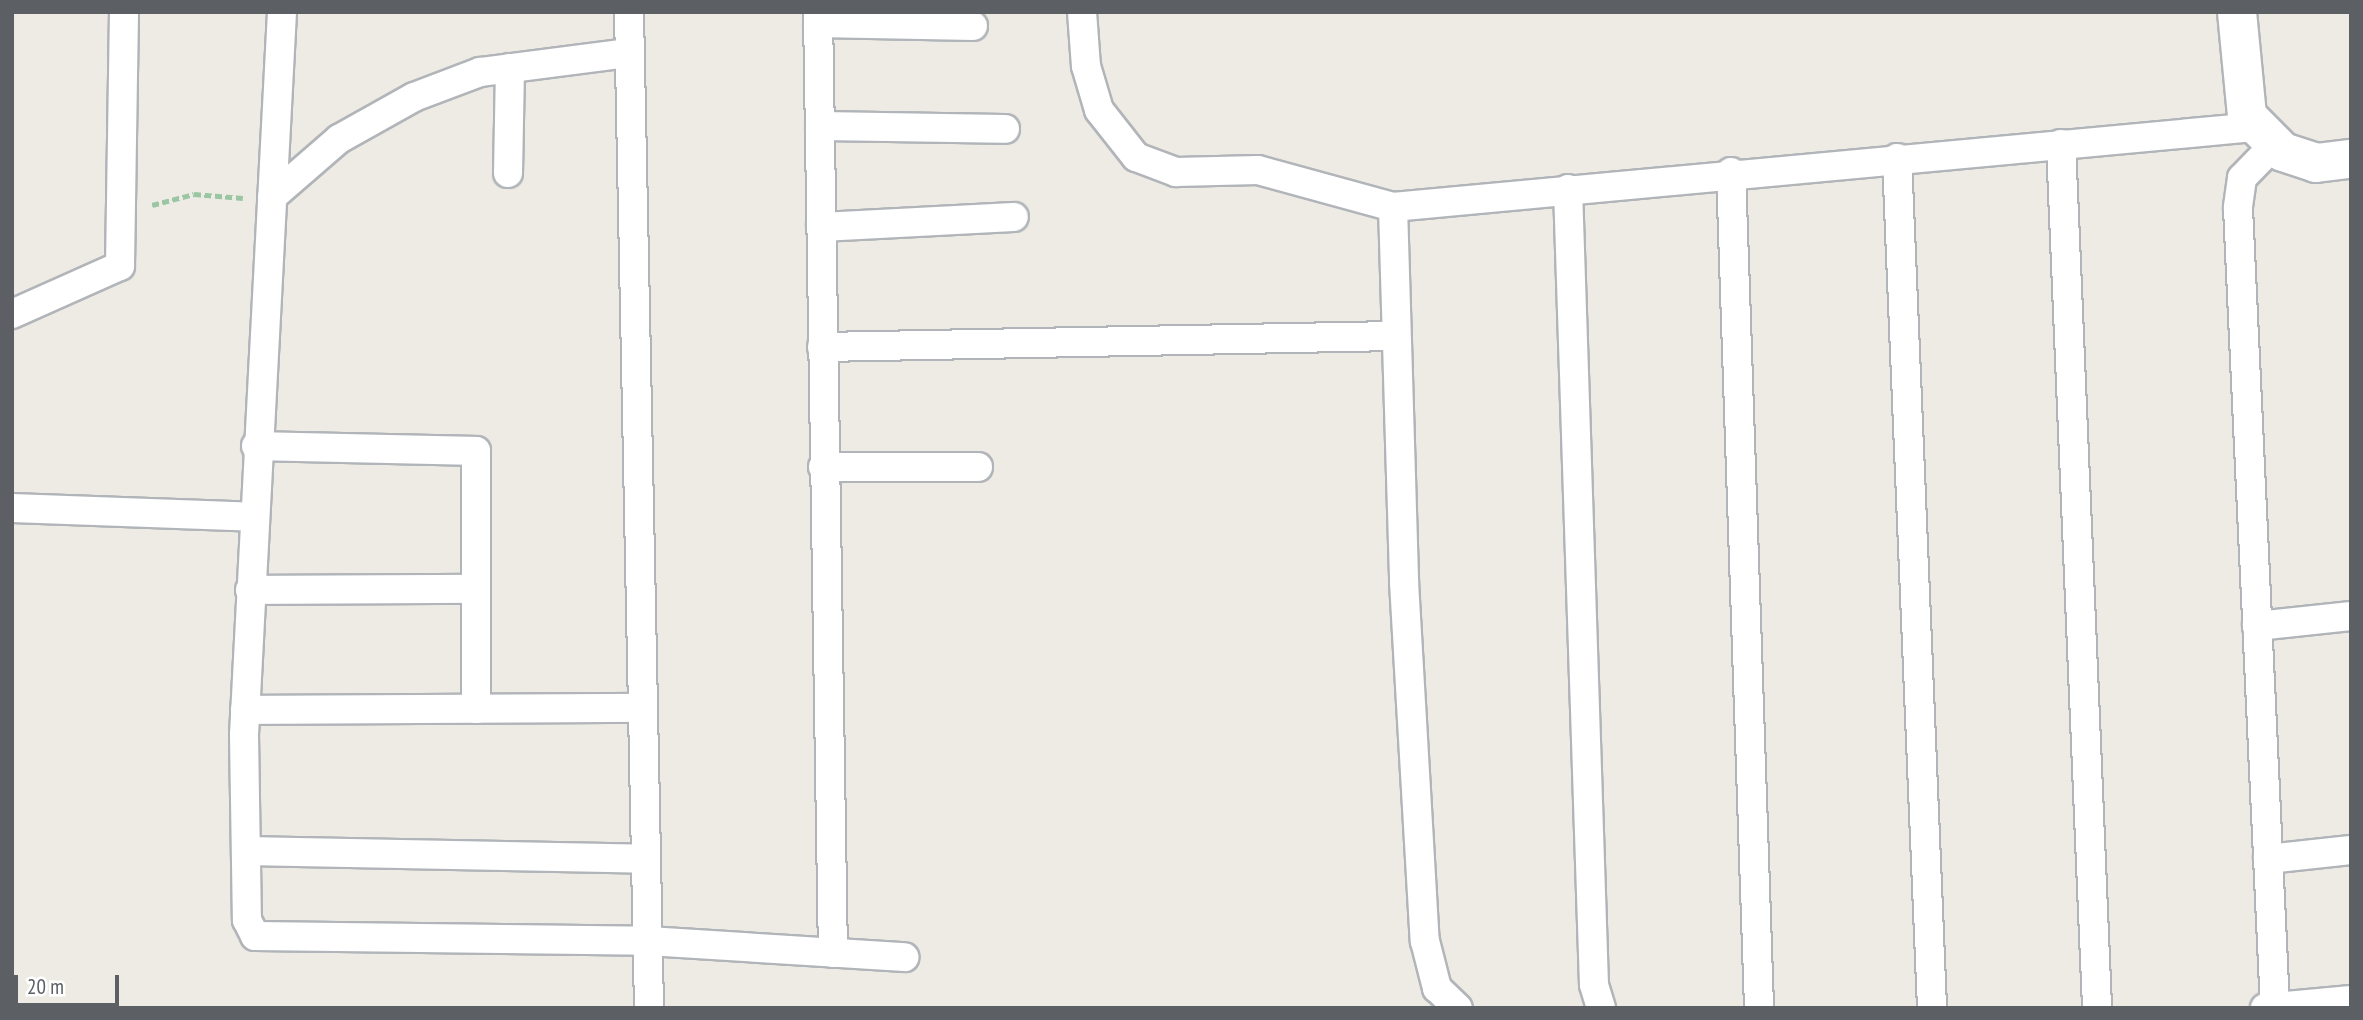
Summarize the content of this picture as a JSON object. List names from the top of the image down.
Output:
{
  "scale_bar": "20 m"
}
